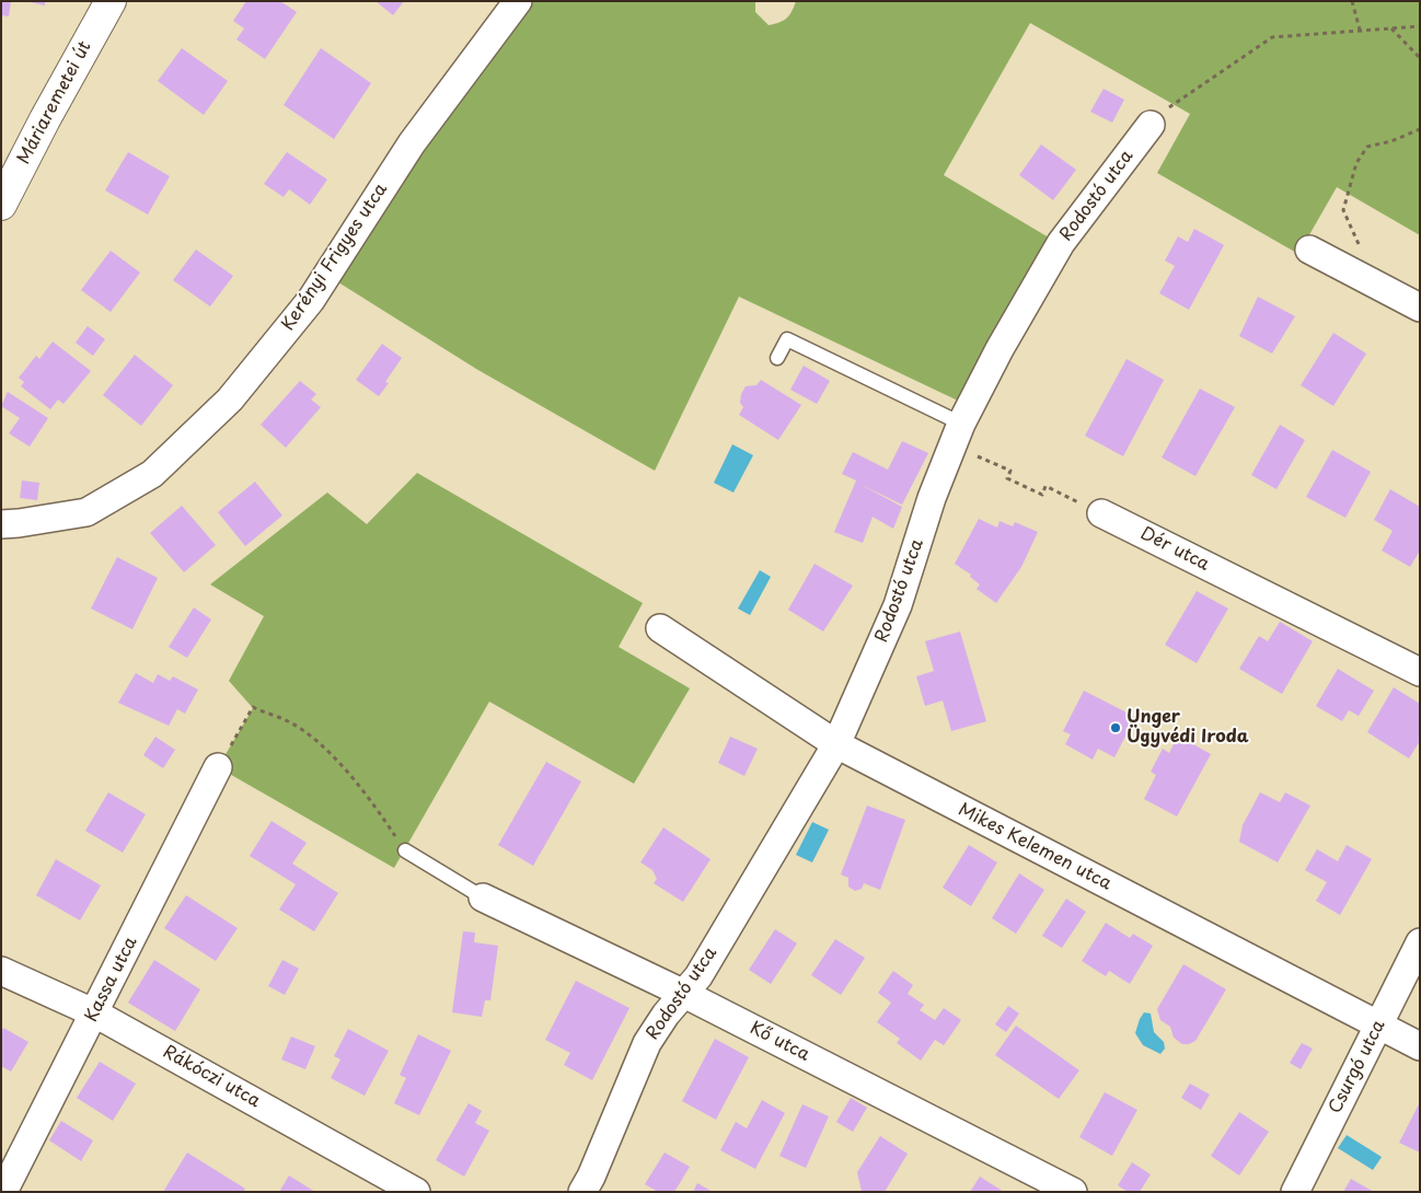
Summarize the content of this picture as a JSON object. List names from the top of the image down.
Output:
{
  "streets": {
    "street": [
      "Máriaremetei út",
      "Rodostó utca",
      "Kerényi Frigyes utca",
      "Dér utca",
      "Mikes Kelemen utca",
      "Kassa utca",
      "Kő utca",
      "Csurgó utca",
      "Rákóczi utca"
    ]
  },
  "crossings": [
    ["Rodostó utca", "Mikes Kelemen utca"],
    ["Rodostó utca", "Kő utca"],
    ["Mikes Kelemen utca", "Csurgó utca"],
    ["Kassa utca", "Rákóczi utca"]
  ],
  "places": ["Unger Ügyvédi Iroda"]
}
